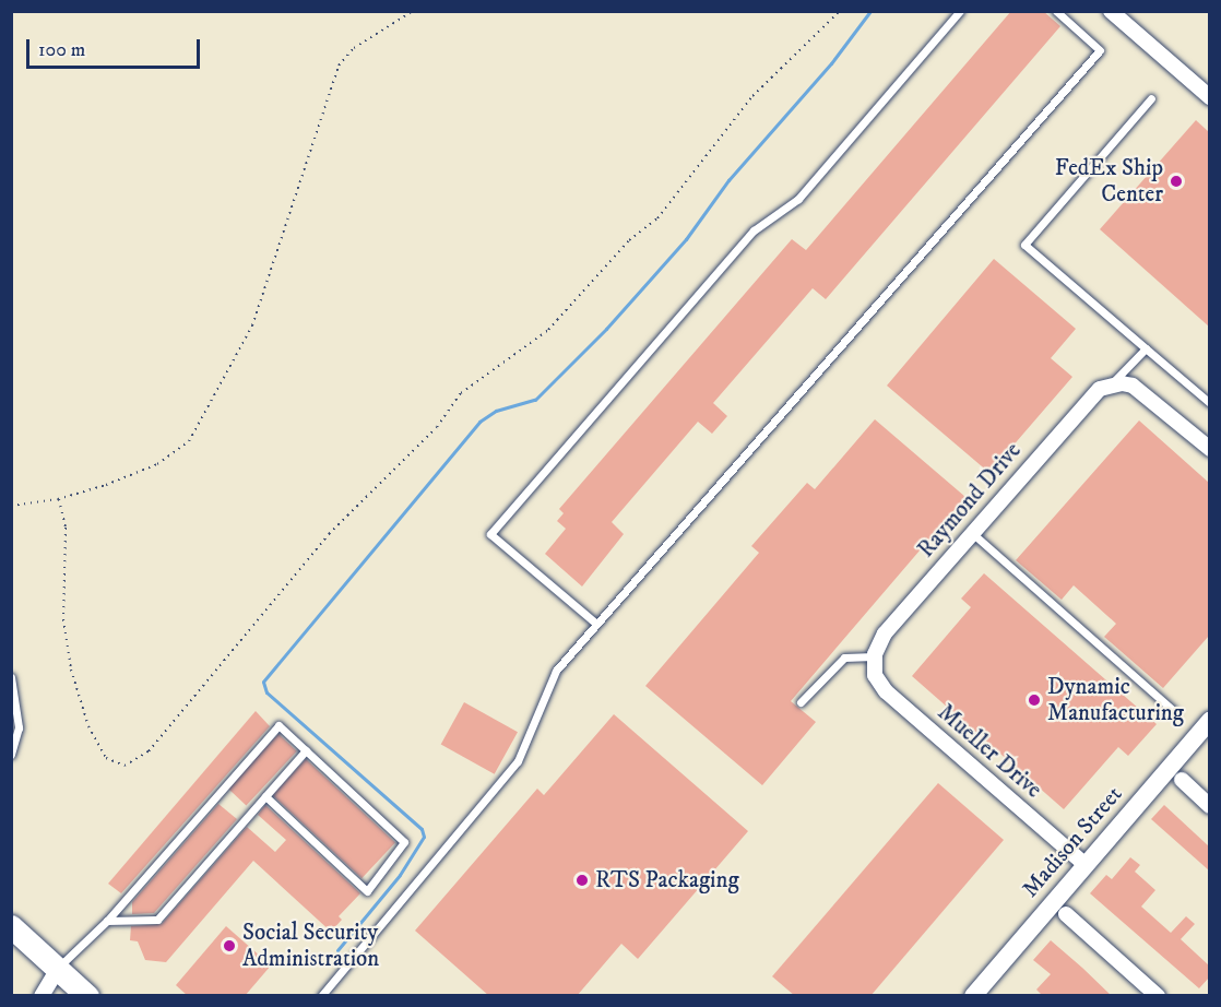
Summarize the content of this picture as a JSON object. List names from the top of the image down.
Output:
{
  "streets": {
    "street": ["Raymond Drive", "Mueller Drive", "Madison Street"]
  },
  "crossings": [
    ["Raymond Drive", "Mueller Drive"],
    ["Mueller Drive", "Madison Street"]
  ],
  "places": [
    "FedEx Ship Center",
    "Dynamic Manufacturing",
    "RTS Packaging",
    "Social Security Administration"
  ],
  "scale_bar": "100 m"
}
